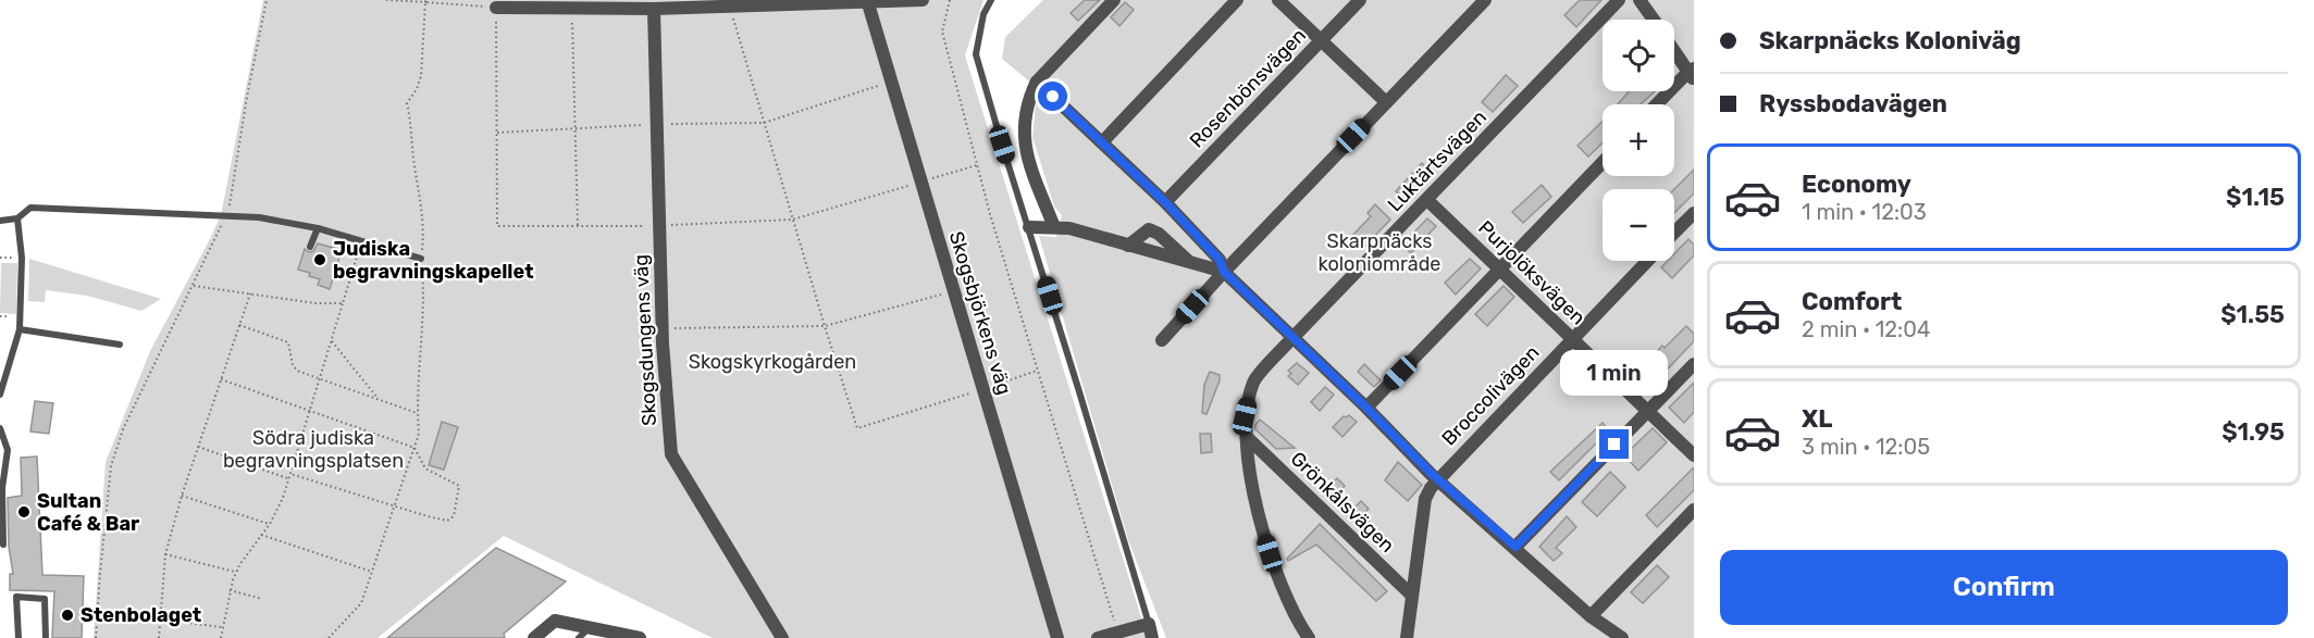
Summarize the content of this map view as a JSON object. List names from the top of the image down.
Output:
{
  "streets": {
    "street": [
      "Rosenbönsvägen",
      "Luktärtsvägen",
      "Purjolöksvägen",
      "Skogsbjörkens väg",
      "Skogsdungens väg",
      "Broccolivägen",
      "Grönkålsvägen"
    ]
  },
  "crossings": [
    ["Luktärtsvägen", "Purjolöksvägen"],
    ["Luktärtsvägen", "Grönkålsvägen"],
    ["Purjolöksvägen", "Broccolivägen"],
    ["Broccolivägen", "Grönkålsvägen"]
  ],
  "parks": ["Skarpnäcks koloniområde", "Skogskyrkogården", "Södra judiska begravningsplatsen"],
  "places": ["Judiska begravningskapellet", "Sultan Café & Bar", "Stenbolaget"],
  "page": {
    "banner": ["Skarpnäcks Koloniväg", "Ryssbodavägen"],
    "map_buttons": ["+", "−"],
    "list": [
      {
        "name": "Economy",
        "note": "1 min · 12:03",
        "value": "$1.15"
      },
      {
        "name": "Comfort",
        "note": "2 min · 12:04",
        "value": "$1.55"
      },
      {
        "name": "XL",
        "note": "3 min · 12:05",
        "value": "$1.95"
      }
    ],
    "bubble": "1 min",
    "buttons": "Confirm"
  }
}
